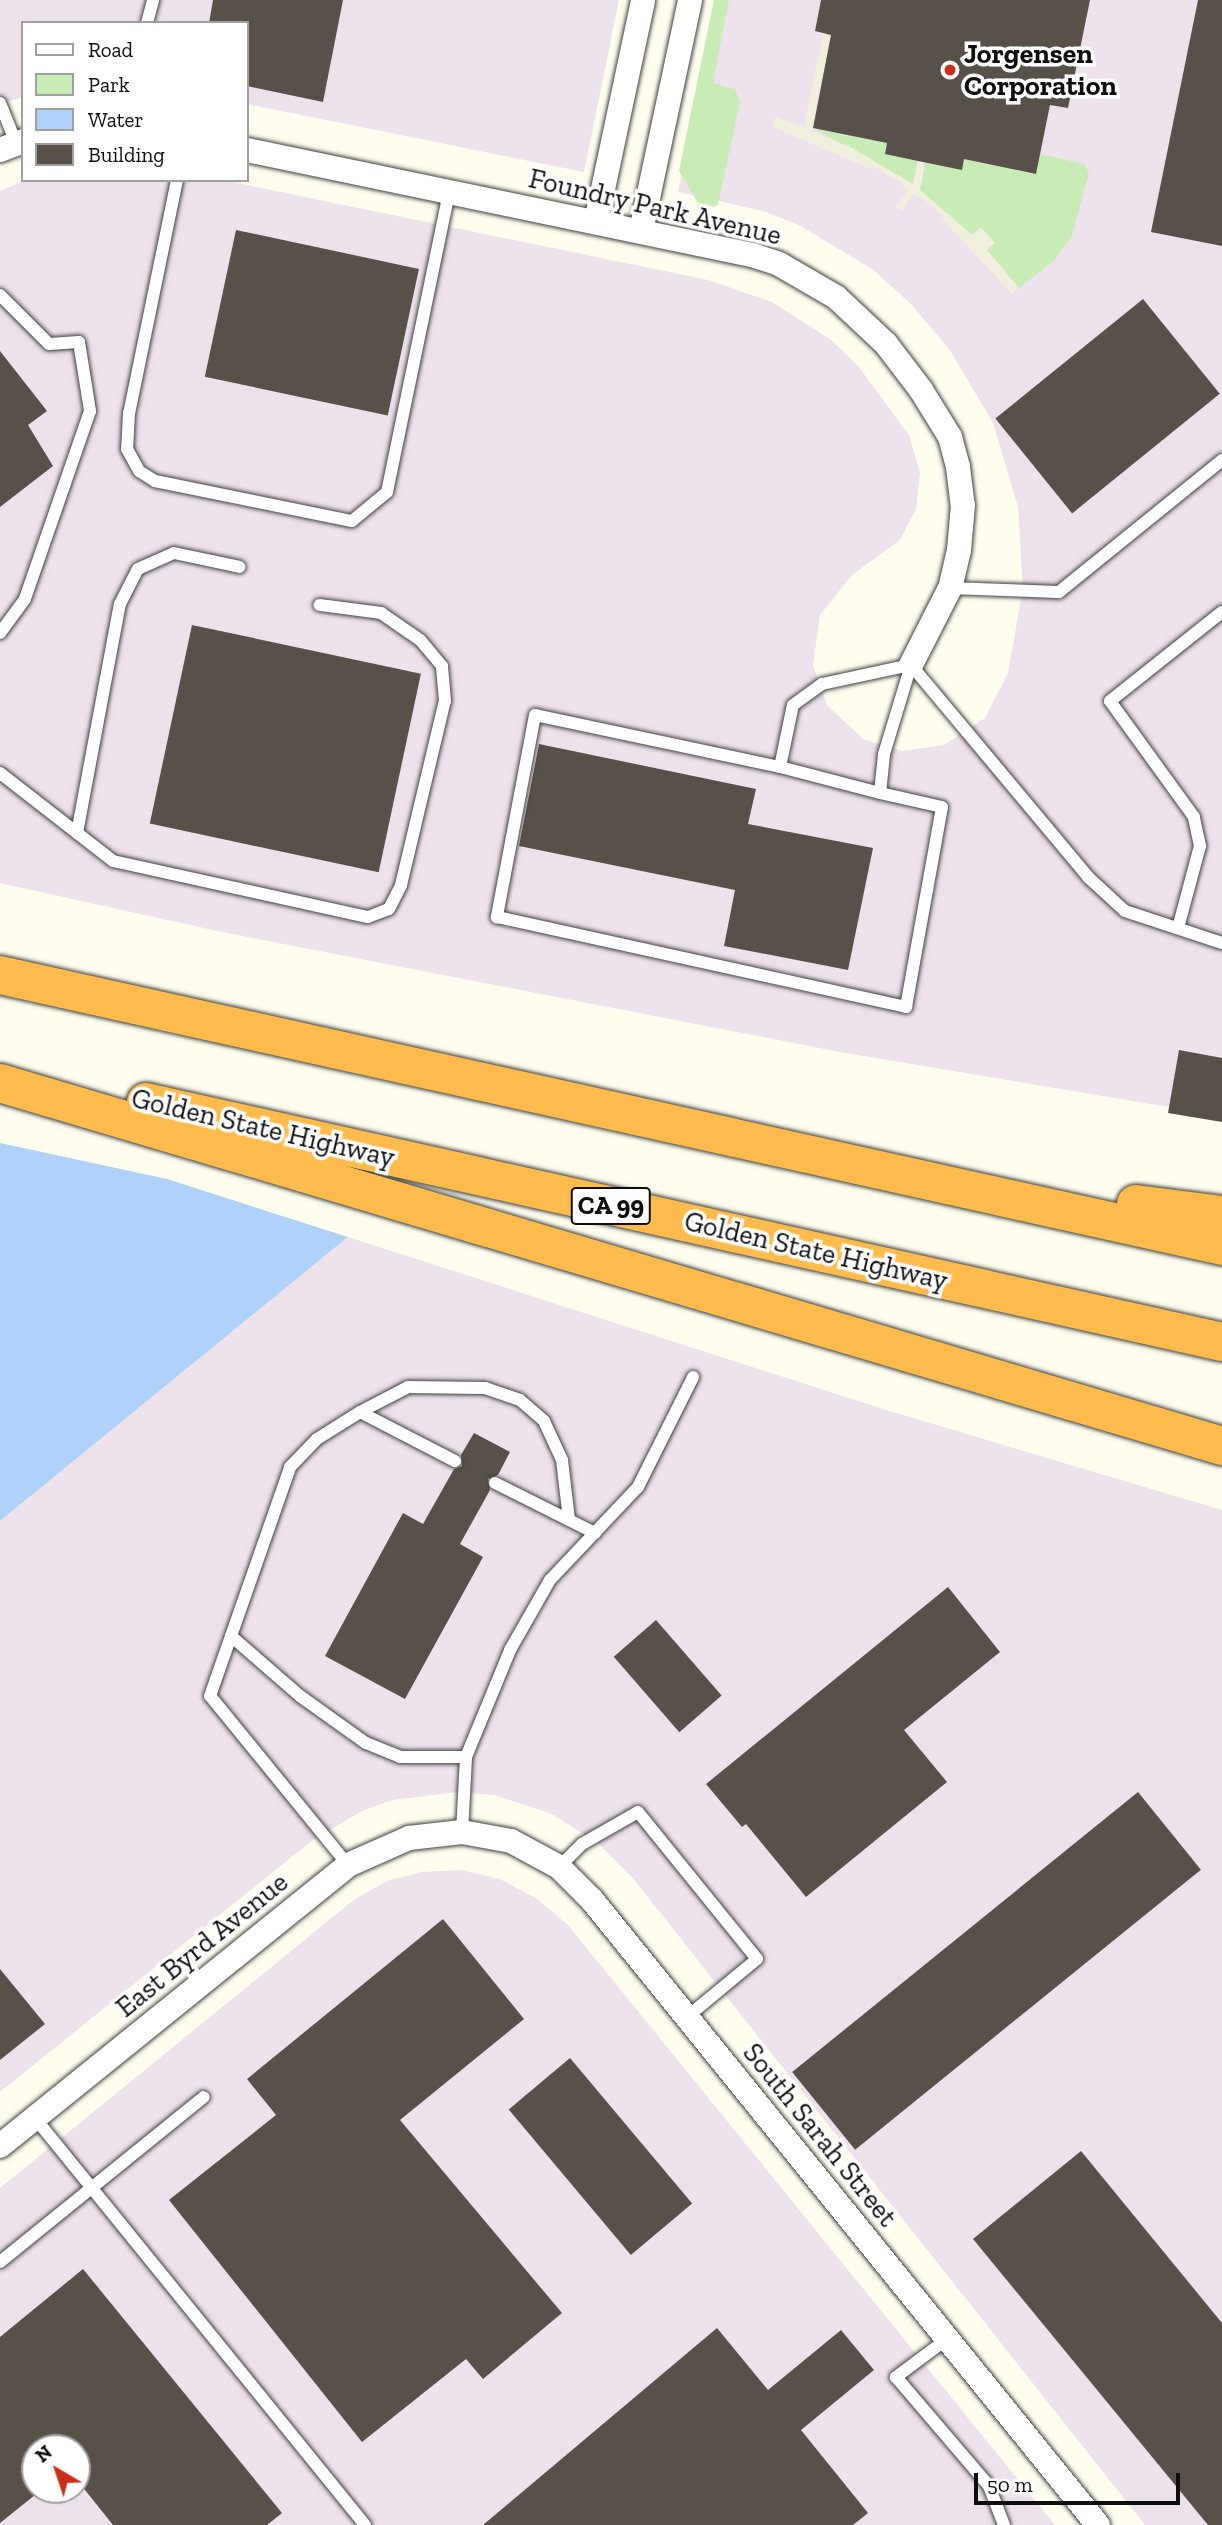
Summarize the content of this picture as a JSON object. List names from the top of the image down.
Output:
{
  "streets": {
    "highway": ["Golden State Highway", "CA 99"],
    "street": ["Foundry Park Avenue", "East Byrd Avenue", "South Sarah Street"]
  },
  "crossings": [
    ["East Byrd Avenue", "South Sarah Street"]
  ],
  "places": ["Jorgensen Corporation"],
  "legend": [
    "Road",
    "Park",
    "Water",
    "Building"
  ],
  "scale_bar": "50 m",
  "north": "top left"
}
